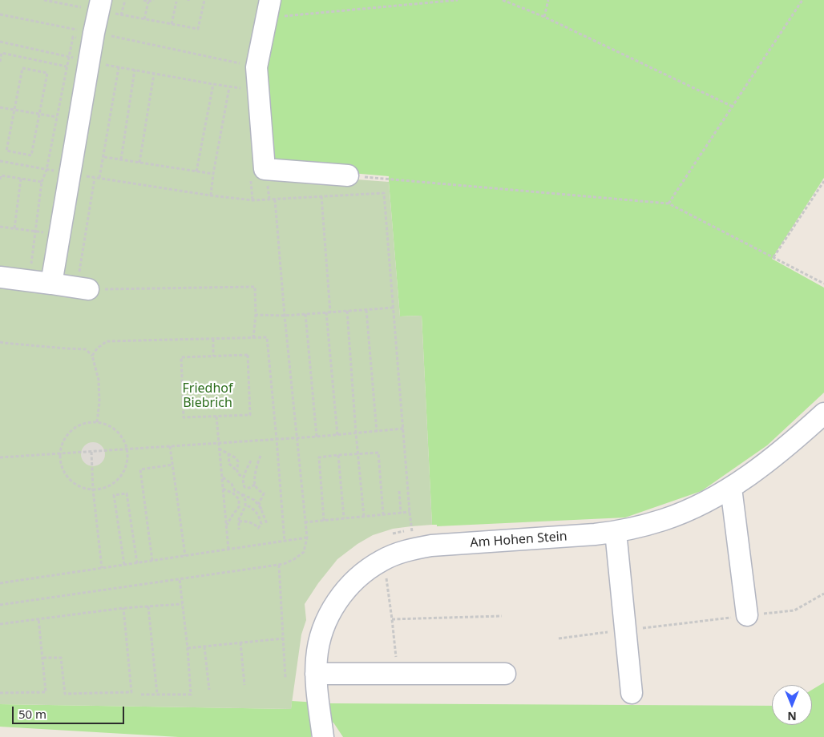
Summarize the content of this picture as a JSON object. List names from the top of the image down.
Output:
{
  "streets": {
    "street": ["Am Hohen Stein"]
  },
  "parks": ["Friedhof Biebrich"],
  "scale_bar": "50 m",
  "north": "bottom"
}
